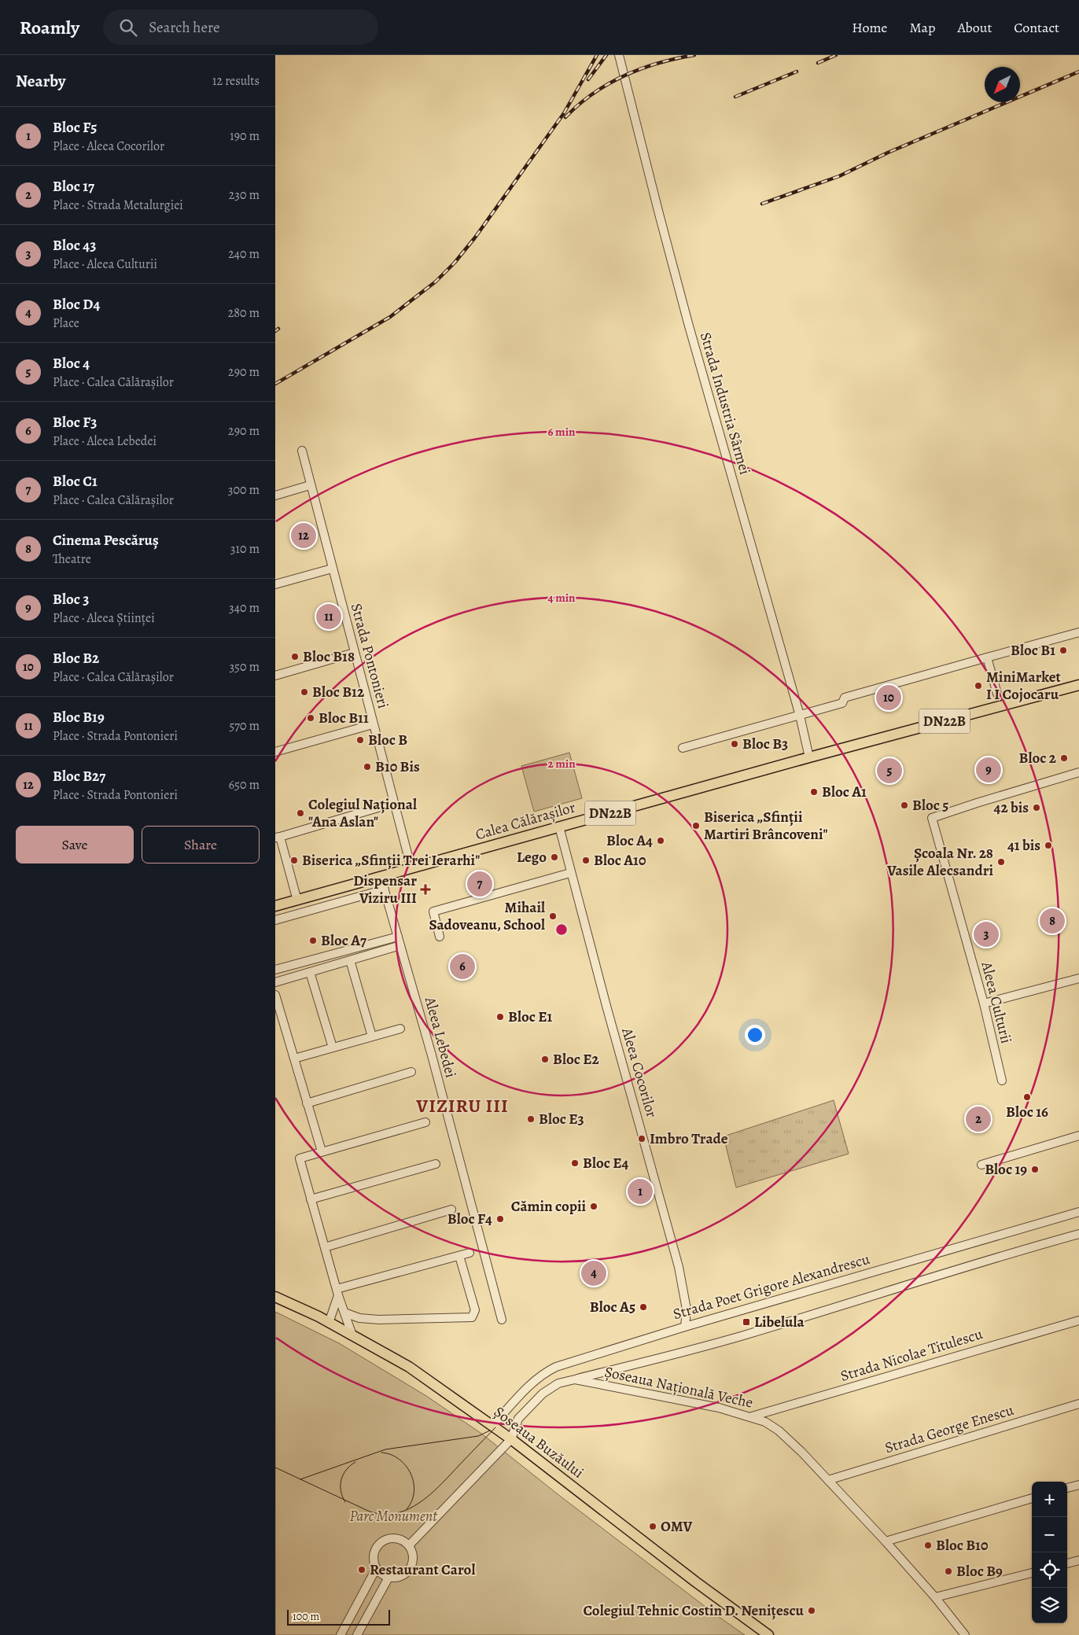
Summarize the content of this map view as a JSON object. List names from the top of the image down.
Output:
{
  "streets": {
    "main road": ["DN22B", "Calea Călărașilor", "Șoseaua Buzăului"],
    "street": [
      "Strada Industria Sârmei",
      "Strada Pontonieri",
      "Aleea Culturii",
      "Aleea Lebedei",
      "Aleea Cocorilor",
      "Strada Poet Grigore Alexandrescu",
      "Strada Nicolae Titulescu",
      "Șoseaua Națională Veche",
      "Strada George Enescu"
    ]
  },
  "crossings": [
    ["Strada Industria Sârmei", "Calea Călărașilor"],
    ["Strada Pontonieri", "Calea Călărașilor"],
    ["Calea Călărașilor", "Aleea Lebedei"],
    ["Calea Călărașilor", "Aleea Cocorilor"],
    ["Aleea Cocorilor", "Strada Poet Grigore Alexandrescu"],
    ["Strada Poet Grigore Alexandrescu", "Șoseaua Buzăului"],
    ["Strada Nicolae Titulescu", "Șoseaua Națională Veche"],
    ["Șoseaua Națională Veche", "Strada George Enescu"],
    ["Șoseaua Națională Veche", "Șoseaua Buzăului"]
  ],
  "districts": ["VIZIRU III"],
  "parks": ["Parc Monument"],
  "places": {
    "other": [
      "Bloc B1",
      "Bloc B18",
      "MiniMarket I I Cojocaru",
      "Bloc B12",
      "Bloc B11",
      "Bloc B",
      "Bloc B3",
      "Bloc 2",
      "B10 Bis",
      "Bloc A1",
      "Bloc 5",
      "42 bis",
      "Colegiul Național \"Ana Aslan\"",
      "Biserica „Sfinții Martiri Brâncoveni\"",
      "Bloc A4",
      "41 bis",
      "Lego",
      "Biserica „Sfinții Trei Ierarhi\"",
      "Bloc A10",
      "Școala Nr. 28 Vasile Alecsandri",
      "Mihail Sadoveanu, School",
      "Bloc A7",
      "Bloc E1",
      "Bloc E2",
      "Bloc 16",
      "Bloc E3",
      "Imbro Trade",
      "Bloc E4",
      "Bloc 19",
      "Cămin copii",
      "Bloc F4",
      "Bloc A5",
      "OMV",
      "Bloc B10",
      "Restaurant Carol",
      "Bloc B9",
      "Colegiul Tehnic Costin D. Nenițescu"
    ],
    "health": ["Dispensar Viziru III"],
    "transit": ["Libelula"]
  },
  "scale_bar": "100 m",
  "north": "bottom left",
  "page": {
    "header": "Roamly",
    "search": "Search here",
    "nav": [
      "Home",
      "Map",
      "About",
      "Contact"
    ],
    "heading": ["Nearby", "12 results"],
    "list": [
      {
        "mark": "1",
        "name": "Bloc F5",
        "note": "Place · Aleea Cocorilor",
        "value": "190 m"
      },
      {
        "mark": "2",
        "name": "Bloc 17",
        "note": "Place · Strada Metalurgiei",
        "value": "230 m"
      },
      {
        "mark": "3",
        "name": "Bloc 43",
        "note": "Place · Aleea Culturii",
        "value": "240 m"
      },
      {
        "mark": "4",
        "name": "Bloc D4",
        "note": "Place",
        "value": "280 m"
      },
      {
        "mark": "5",
        "name": "Bloc 4",
        "note": "Place · Calea Călărașilor",
        "value": "290 m"
      },
      {
        "mark": "6",
        "name": "Bloc F3",
        "note": "Place · Aleea Lebedei",
        "value": "290 m"
      },
      {
        "mark": "7",
        "name": "Bloc C1",
        "note": "Place · Calea Călărașilor",
        "value": "300 m"
      },
      {
        "mark": "8",
        "name": "Cinema Pescăruș",
        "note": "Theatre",
        "value": "310 m"
      },
      {
        "mark": "9",
        "name": "Bloc 3",
        "note": "Place · Aleea Științei",
        "value": "340 m"
      },
      {
        "mark": "10",
        "name": "Bloc B2",
        "note": "Place · Calea Călărașilor",
        "value": "350 m"
      },
      {
        "mark": "11",
        "name": "Bloc B19",
        "note": "Place · Strada Pontonieri",
        "value": "570 m"
      },
      {
        "mark": "12",
        "name": "Bloc B27",
        "note": "Place · Strada Pontonieri",
        "value": "650 m"
      }
    ],
    "pins": [
      "12",
      "11",
      "10",
      "9",
      "5",
      "7",
      "8",
      "3",
      "6",
      "2",
      "1",
      "4"
    ],
    "buttons": ["Save", "Share"],
    "map_buttons": ["+", "−"],
    "scale": "100 m"
  },
  "rings": ["6 min", "4 min", "2 min"]
}
